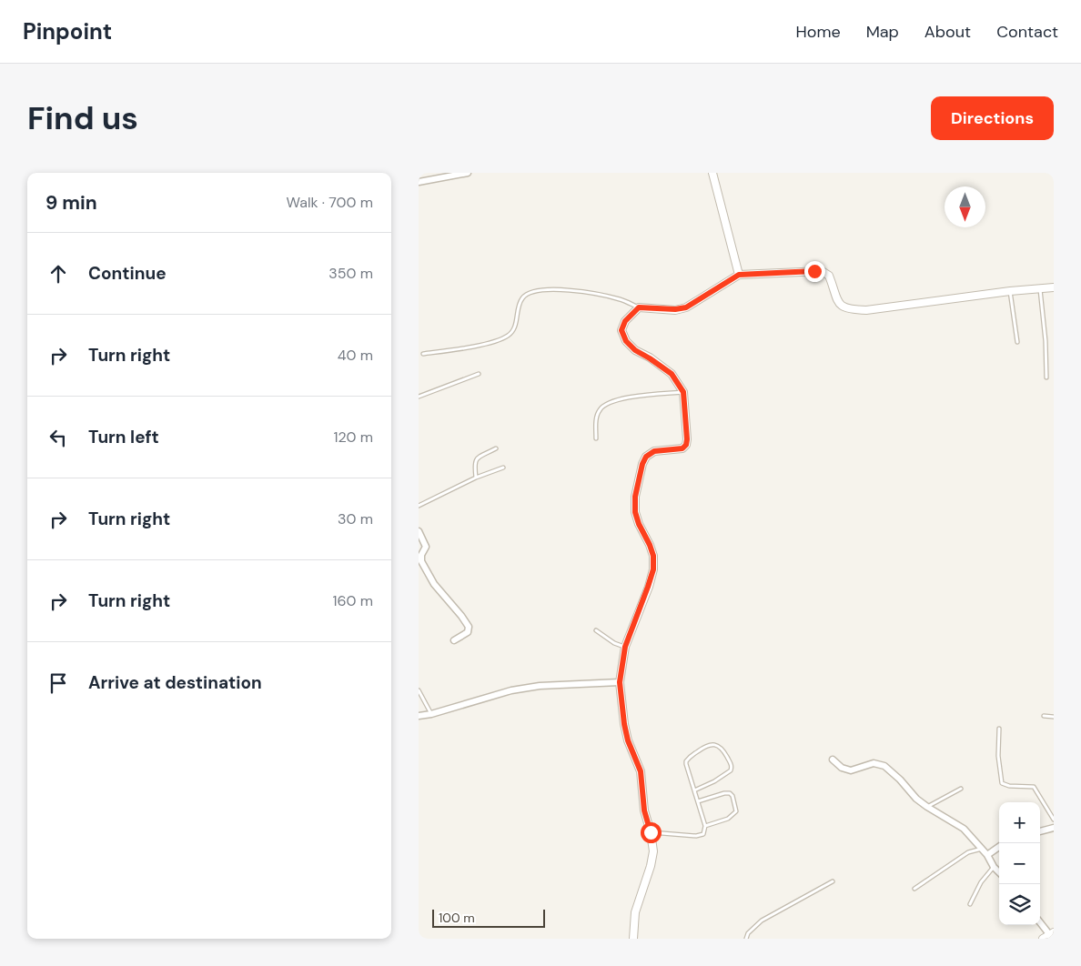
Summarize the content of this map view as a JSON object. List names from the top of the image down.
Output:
{
  "scale_bar": "100 m",
  "north": "bottom",
  "page": {
    "header": "Pinpoint",
    "nav": [
      "Home",
      "Map",
      "About",
      "Contact"
    ],
    "buttons": "Directions",
    "title": "Find us",
    "heading": ["9 min", "Walk · 700 m"],
    "list": [
      ["Continue", "350 m"],
      ["Turn right", "40 m"],
      ["Turn left", "120 m"],
      ["Turn right", "30 m"],
      ["Turn right", "160 m"],
      "Arrive at destination"
    ],
    "map_buttons": ["+", "−"],
    "scale": "100 m"
  }
}
